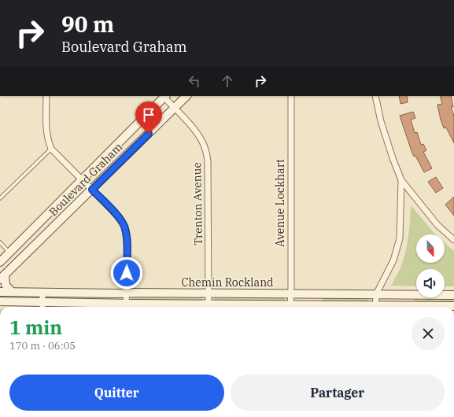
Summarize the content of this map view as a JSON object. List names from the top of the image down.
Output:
{
  "streets": {
    "street": [
      "Boulevard Graham",
      "Avenue Lockhart",
      "Trenton Avenue",
      "Chemin Rockland"
    ]
  },
  "crossings": [
    ["Boulevard Graham", "Trenton Avenue"],
    ["Avenue Lockhart", "Chemin Rockland"],
    ["Trenton Avenue", "Chemin Rockland"]
  ],
  "north": "bottom",
  "page": {
    "turn": ["90 m", "Boulevard Graham"],
    "heading": ["1 min", "170 m · 06:05"],
    "buttons": ["Quitter", "Partager"]
  }
}
